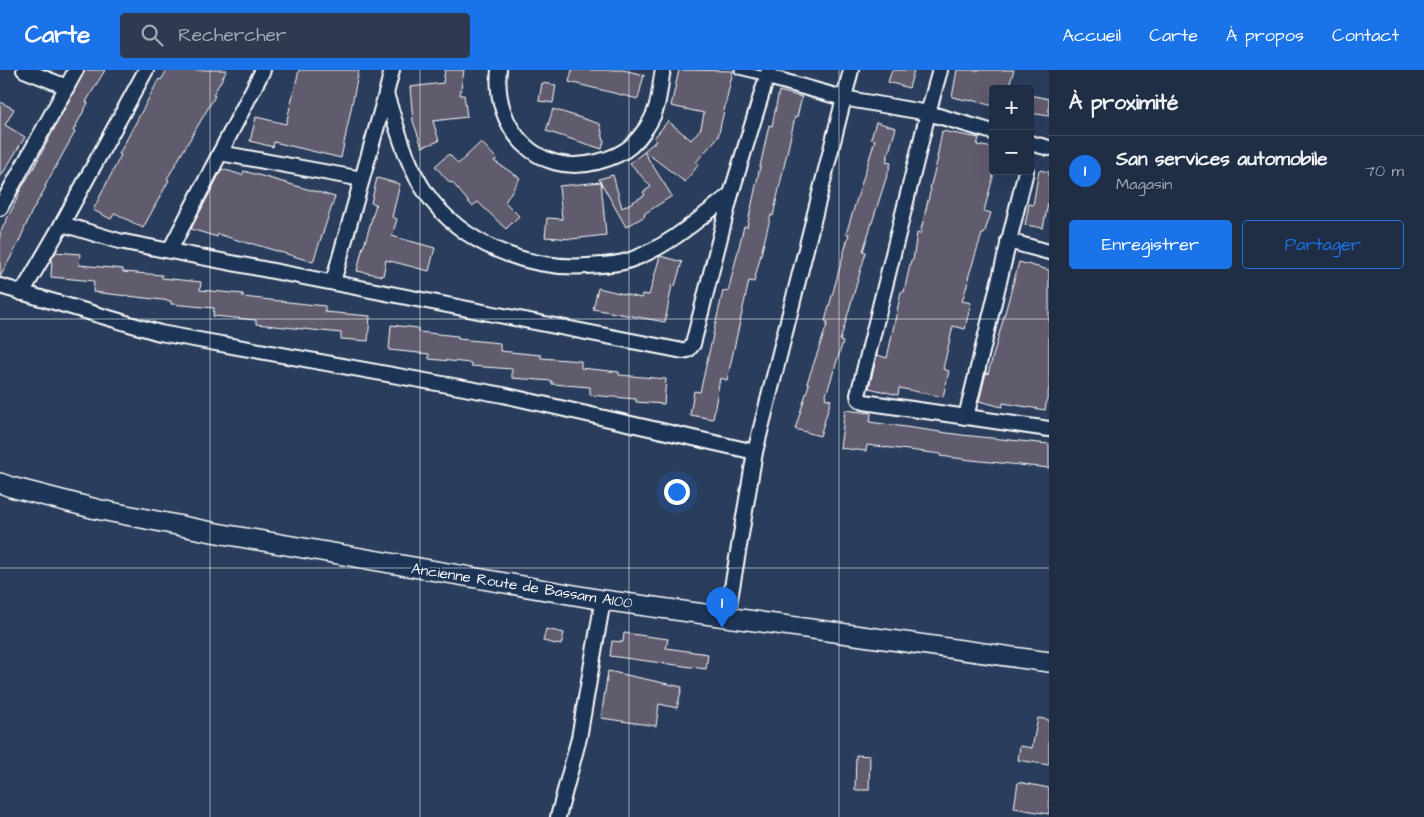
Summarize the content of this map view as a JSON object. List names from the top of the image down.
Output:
{
  "streets": {
    "main road": ["Ancienne Route de Bassam A100"]
  },
  "page": {
    "header": "Carte",
    "search": "Rechercher",
    "nav": [
      "Accueil",
      "Carte",
      "À propos",
      "Contact"
    ],
    "heading": "À proximité",
    "map_buttons": ["+", "−"],
    "list": [
      {
        "mark": "1",
        "name": "San services automobile",
        "note": "Magasin",
        "value": "70 m"
      }
    ],
    "buttons": ["Enregistrer", "Partager"],
    "pins": "1"
  }
}
